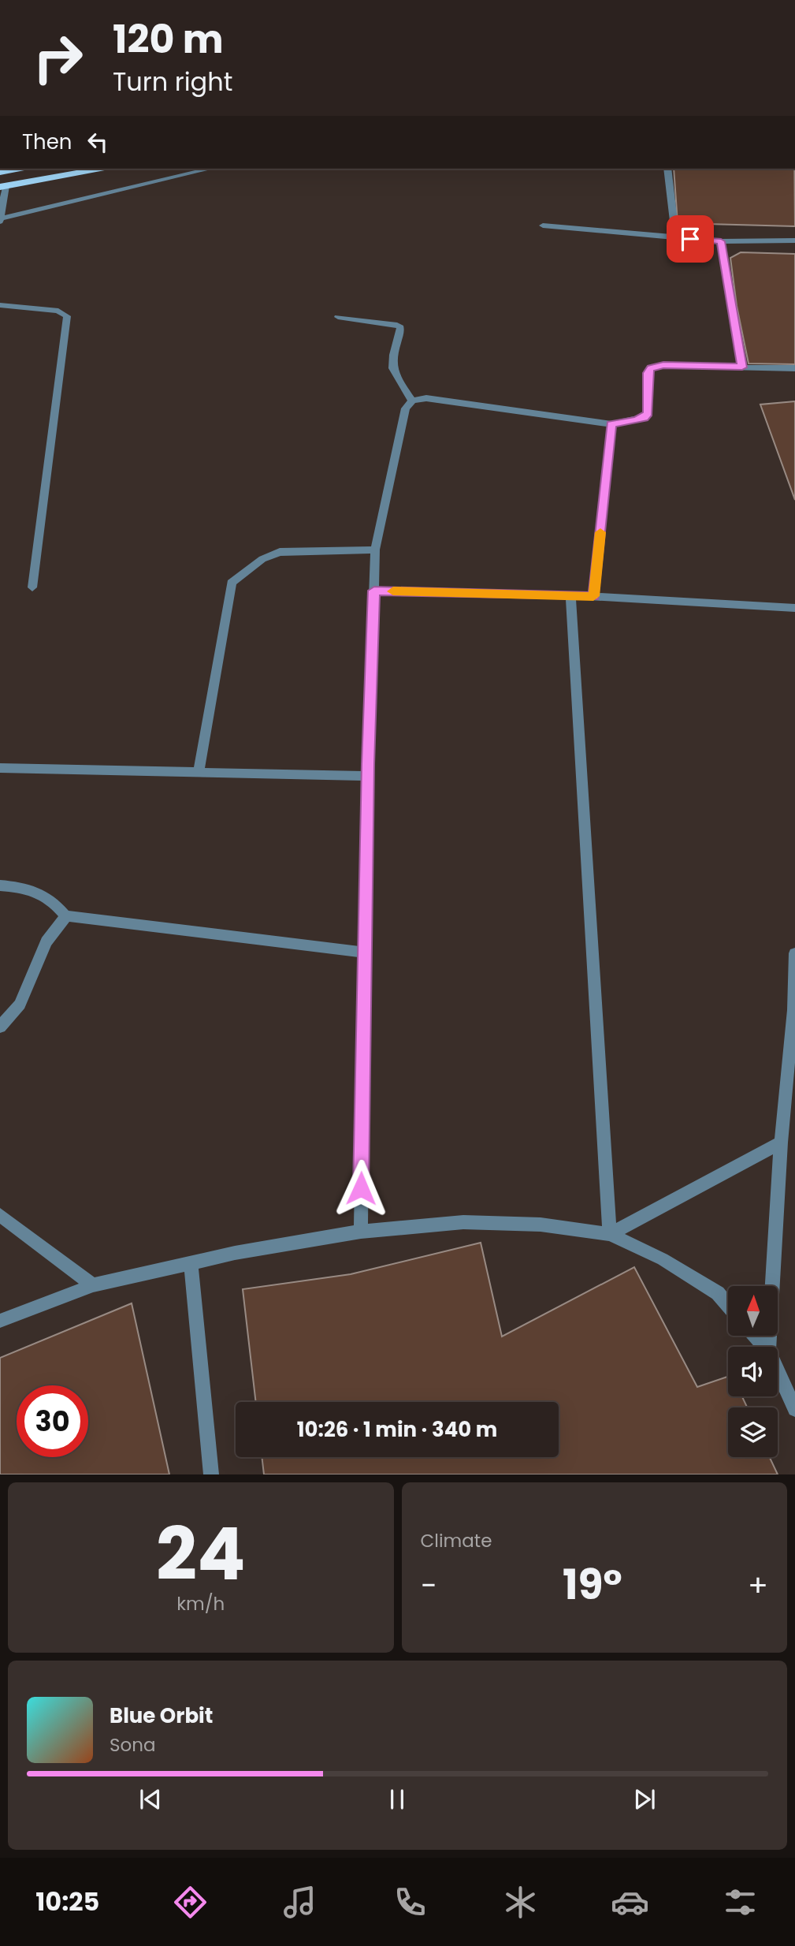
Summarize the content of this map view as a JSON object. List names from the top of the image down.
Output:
{
  "north": "top",
  "page": {
    "turn": ["120 m", "Turn right"],
    "then": "Then",
    "limit": "30",
    "trip": "10:26 · 1 min · 340 m",
    "tile": [
      ["24", "km/h"],
      "Climate"
    ],
    "heat": ["−", "19°", "+"],
    "song": ["Blue Orbit", "Sona"],
    "tabs": "10:25"
  }
}
